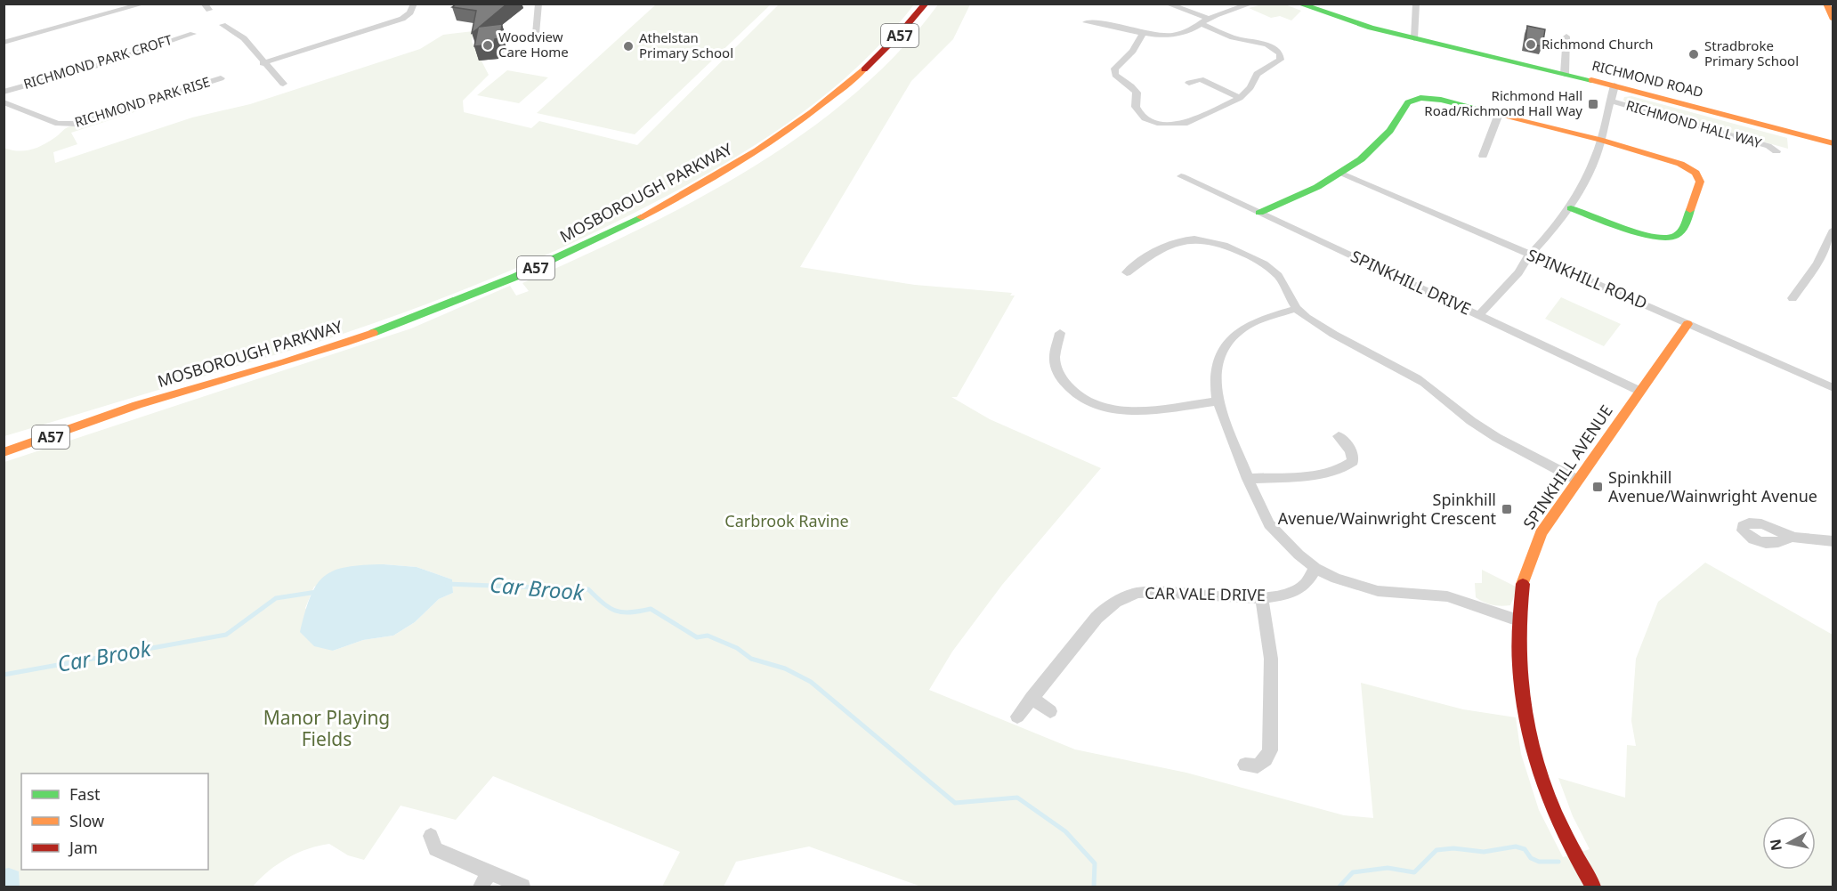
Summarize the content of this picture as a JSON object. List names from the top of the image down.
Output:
{
  "streets": {
    "main road": [
      "A57",
      "RICHMOND ROAD",
      "MOSBOROUGH PARKWAY",
      "SPINKHILL AVENUE"
    ],
    "street": [
      "RICHMOND PARK CROFT",
      "RICHMOND PARK RISE",
      "RICHMOND HALL WAY",
      "SPINKHILL ROAD",
      "SPINKHILL DRIVE",
      "CAR VALE DRIVE"
    ]
  },
  "crossings": [
    ["SPINKHILL ROAD", "SPINKHILL AVENUE"],
    ["SPINKHILL DRIVE", "SPINKHILL AVENUE"]
  ],
  "water": ["Car Brook"],
  "parks": ["Carbrook Ravine", "Manor Playing Fields"],
  "places": {
    "other": [
      "Richmond Church",
      "Woodview Care Home",
      "Athelstan Primary School",
      "Stradbroke Primary School"
    ],
    "transit": ["Richmond Hall Road/Richmond Hall Way", "Spinkhill Avenue/Wainwright Avenue", "Spinkhill Avenue/Wainwright Crescent"]
  },
  "legend": ["Fast", "Slow", "Jam"],
  "north": "left"
}
